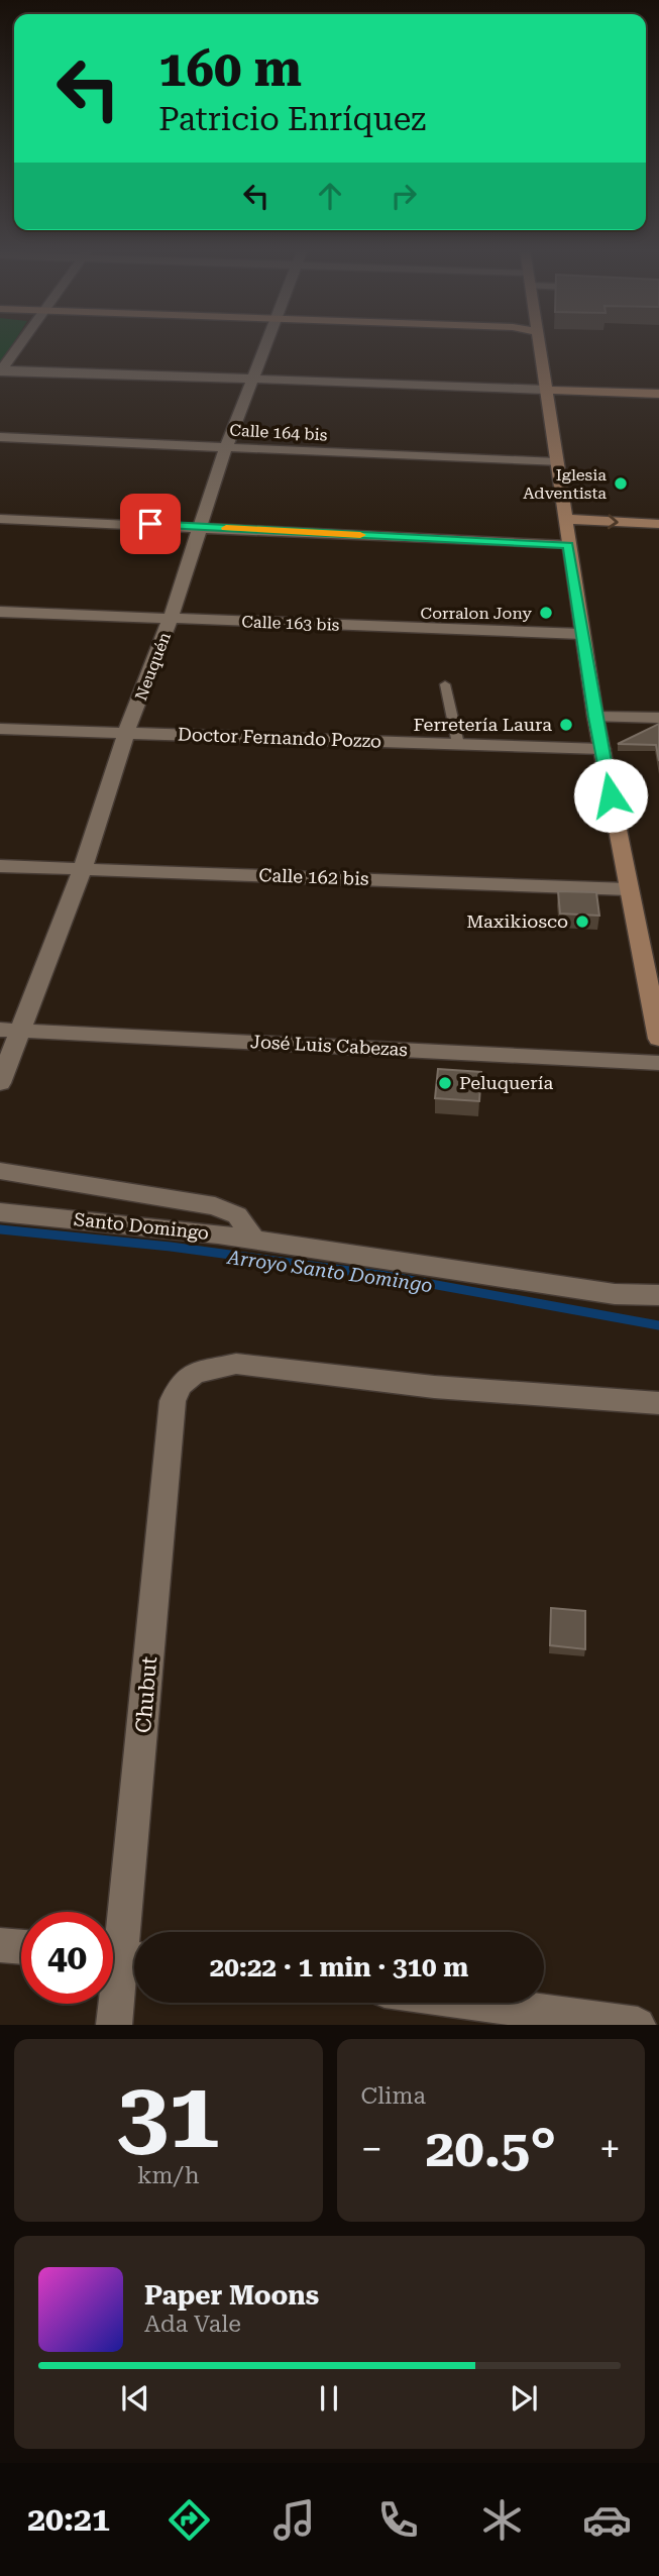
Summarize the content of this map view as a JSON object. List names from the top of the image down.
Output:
{
  "streets": {
    "street": [
      "Calle 164 bis",
      "Calle 163 bis",
      "Neuquén",
      "Doctor Fernando Pozzo",
      "Calle 162 bis",
      "José Luis Cabezas",
      "Santo Domingo",
      "Chubut"
    ]
  },
  "crossings": [
    ["Calle 164 bis", "Neuquén"],
    ["Calle 163 bis", "Neuquén"],
    ["Neuquén", "Doctor Fernando Pozzo"],
    ["Neuquén", "Calle 162 bis"],
    ["Neuquén", "José Luis Cabezas"]
  ],
  "water": ["Arroyo Santo Domingo"],
  "places": [
    "Iglesia Adventista",
    "Corralon Jony",
    "Ferretería Laura",
    "Maxikiosco",
    "Peluquería"
  ],
  "page": {
    "turn": ["160 m", "Patricio Enríquez"],
    "limit": "40",
    "trip": "20:22 · 1 min · 310 m",
    "tile": [
      ["31", "km/h"],
      "Clima"
    ],
    "heat": ["−", "20.5°", "+"],
    "song": ["Paper Moons", "Ada Vale"],
    "tabs": "20:21"
  }
}
